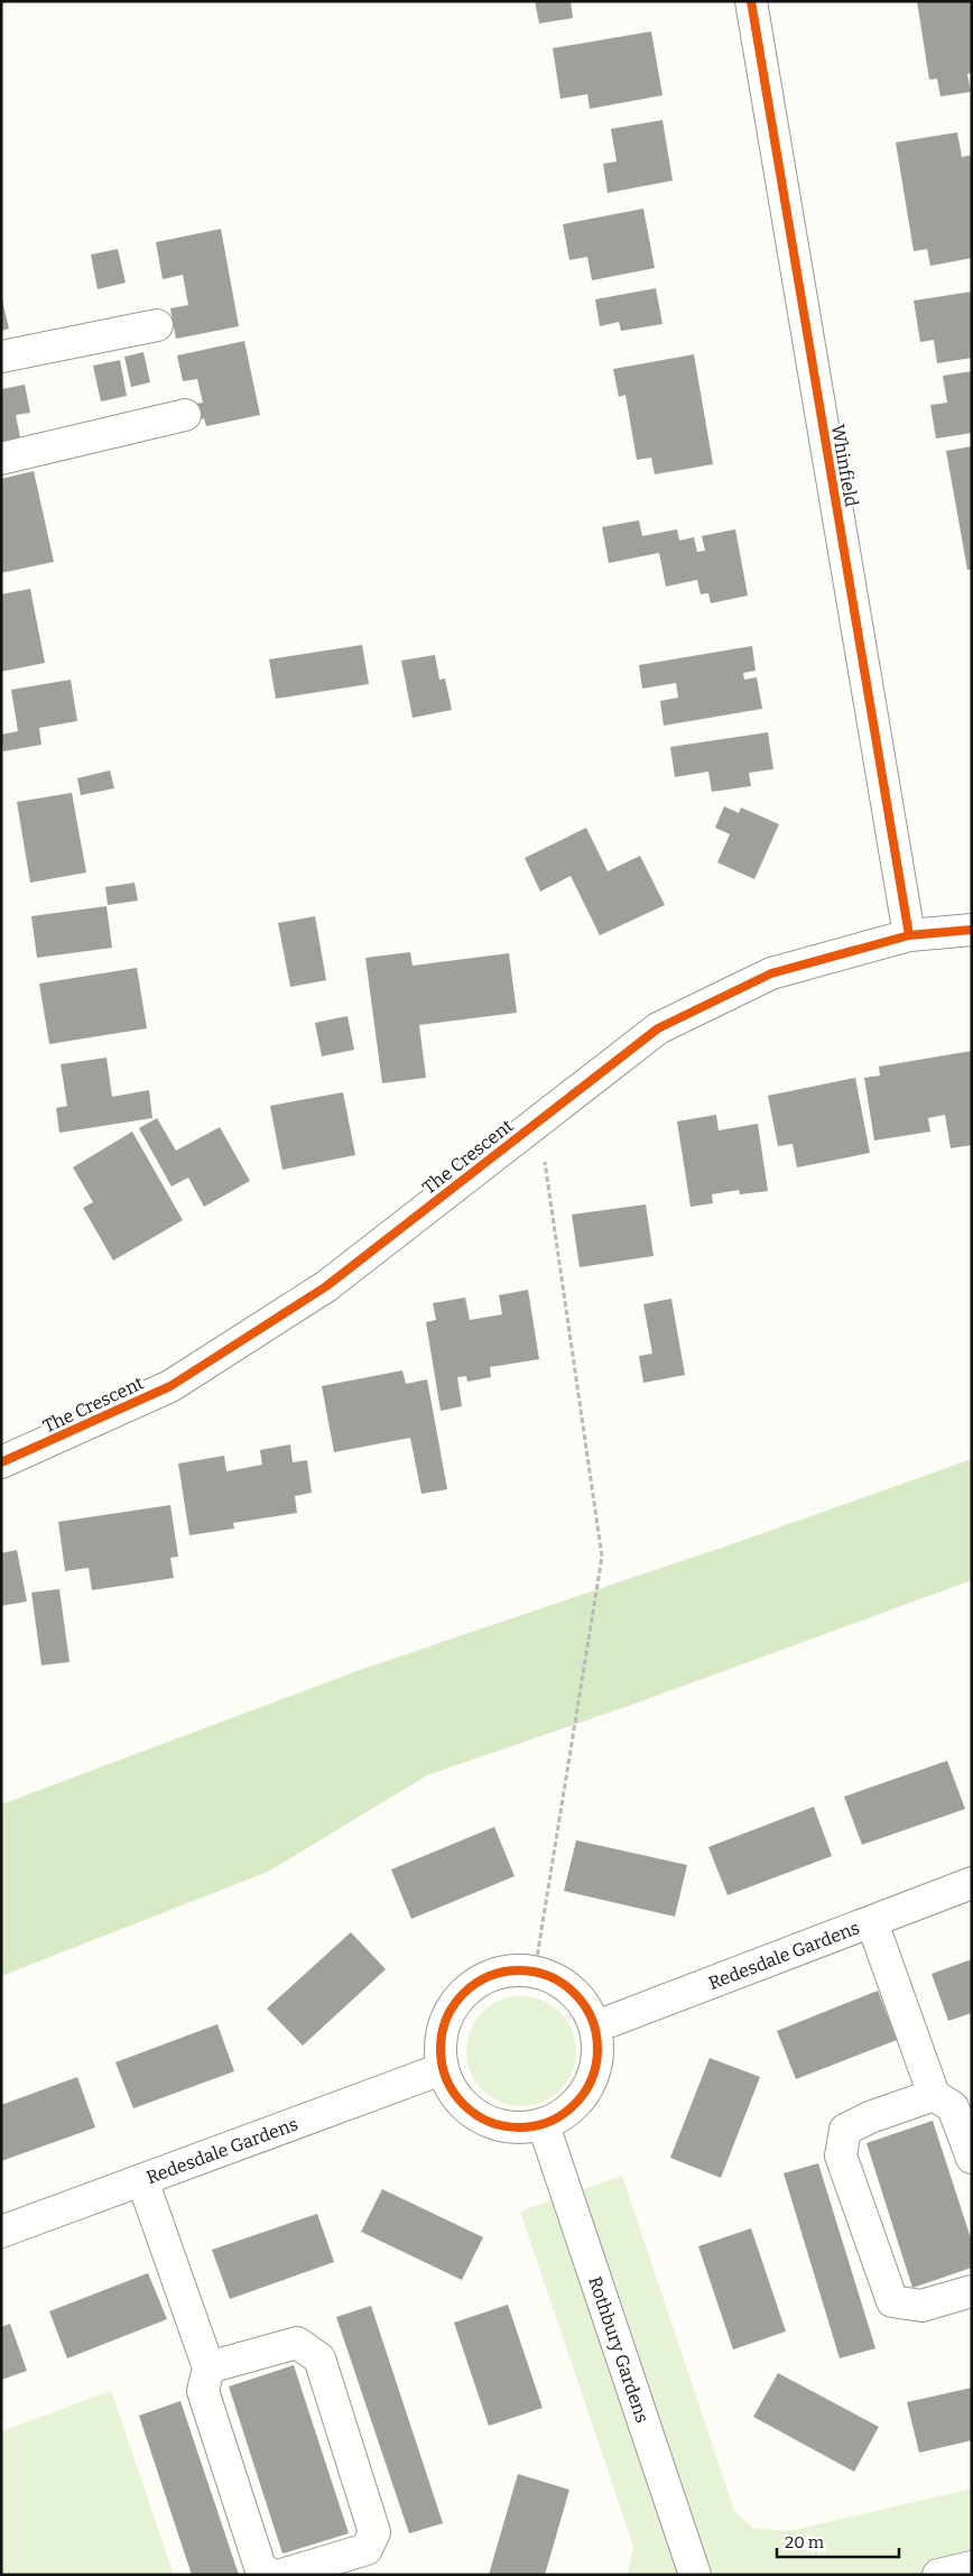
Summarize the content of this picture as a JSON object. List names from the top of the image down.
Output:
{
  "streets": {
    "street": [
      "Whinfield",
      "The Crescent",
      "Redesdale Gardens",
      "Rothbury Gardens"
    ]
  },
  "crossings": [
    ["Whinfield", "The Crescent"],
    ["Redesdale Gardens", "Rothbury Gardens"]
  ],
  "scale_bar": "20 m"
}
